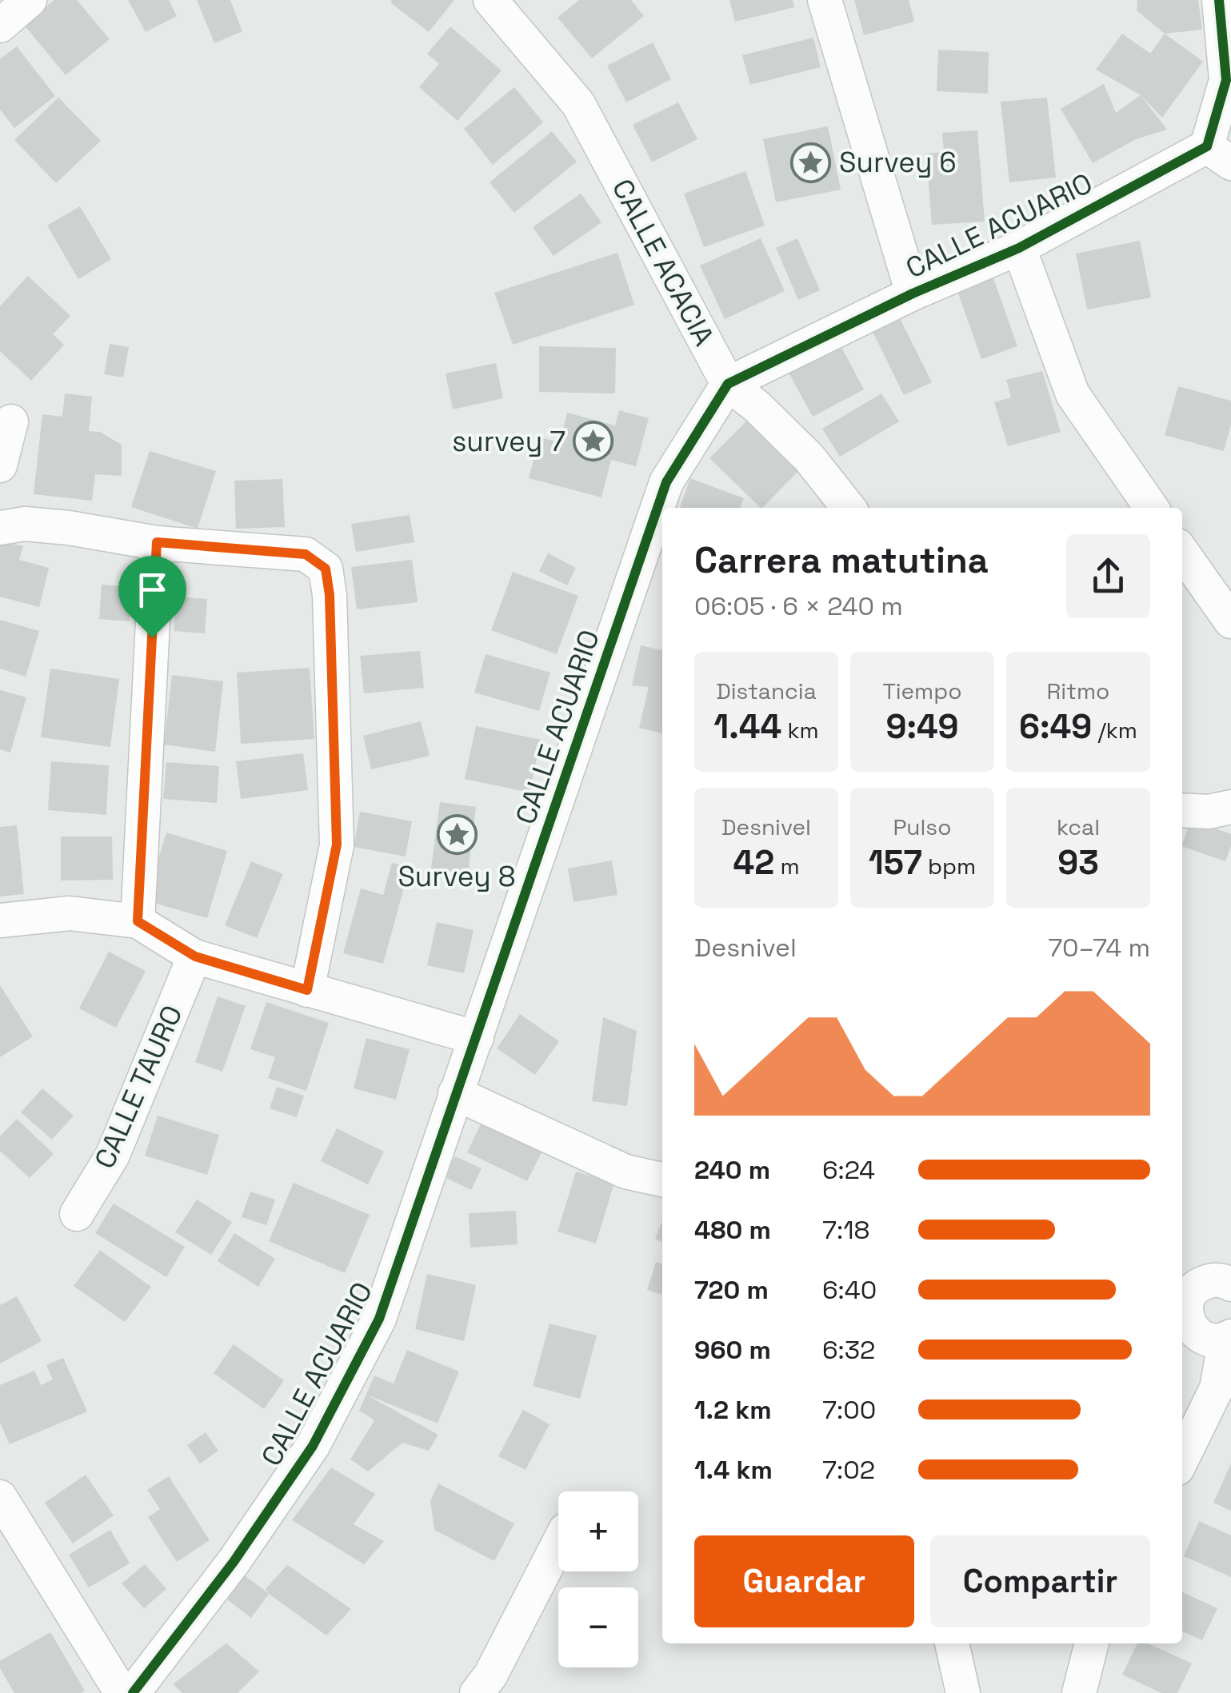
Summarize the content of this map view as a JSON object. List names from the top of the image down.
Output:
{
  "streets": {
    "street": ["CALLE ACUARIO", "CALLE ACACIA", "CALLE TAURO"]
  },
  "crossings": [
    ["CALLE ACUARIO", "CALLE ACACIA"]
  ],
  "places": {
    "place": ["Survey 6", "survey 7", "Survey 8"]
  },
  "page": {
    "heading": ["Carrera matutina", "06:05 · 6 × 240 m"],
    "stats": [
      ["Distancia", "1.44 km"],
      ["Tiempo", "9:49"],
      ["Ritmo", "6:49 /km"],
      ["Desnivel", "42 m"],
      ["Pulso", "157 bpm"],
      ["kcal", "93"]
    ],
    "chart": ["Desnivel", "70–74 m"],
    "list": [
      {
        "name": "240 m",
        "note": "6:24"
      },
      {
        "name": "480 m",
        "note": "7:18"
      },
      {
        "name": "720 m",
        "note": "6:40"
      },
      {
        "name": "960 m",
        "note": "6:32"
      },
      {
        "name": "1.2 km",
        "note": "7:00"
      },
      {
        "name": "1.4 km",
        "note": "7:02"
      }
    ],
    "map_buttons": ["+", "−"],
    "buttons": ["Guardar", "Compartir"]
  }
}
